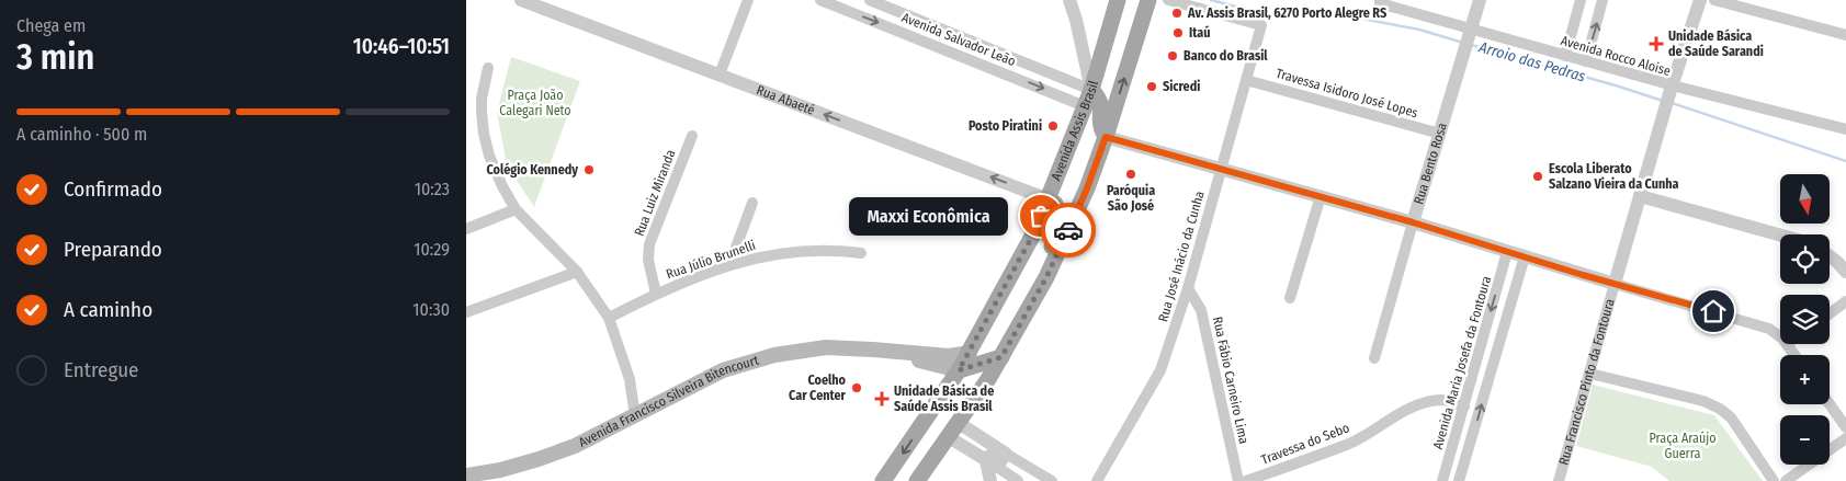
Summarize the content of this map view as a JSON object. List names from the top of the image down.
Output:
{
  "streets": {
    "main road": ["Avenida Assis Brasil", "Avenida Francisco Silveira Bitencourt"],
    "street": [
      "Avenida Salvador Leão",
      "Avenida Rocco Aloise",
      "Travessa Isidoro José Lopes",
      "Rua Abaeté",
      "Rua Bento Rosa",
      "Rua Luiz Miranda",
      "Rua José Inácio da Cunha",
      "Rua Júlio Brunelli",
      "Avenida Maria Josefa da Fontoura",
      "Rua Fábio Carneiro Lima",
      "Rua Francisco Pinto da Fontoura",
      "Travessa do Sebo"
    ]
  },
  "crossings": [
    ["Avenida Salvador Leão", "Avenida Assis Brasil"],
    ["Avenida Rocco Aloise", "Rua Bento Rosa"],
    ["Avenida Rocco Aloise", "Rua Francisco Pinto da Fontoura"],
    ["Travessa Isidoro José Lopes", "Rua Bento Rosa"],
    ["Travessa Isidoro José Lopes", "Rua José Inácio da Cunha"],
    ["Rua Abaeté", "Avenida Assis Brasil"],
    ["Avenida Assis Brasil", "Avenida Francisco Silveira Bitencourt"],
    ["Rua Luiz Miranda", "Rua Júlio Brunelli"],
    ["Rua José Inácio da Cunha", "Rua Fábio Carneiro Lima"],
    ["Avenida Maria Josefa da Fontoura", "Travessa do Sebo"]
  ],
  "one_way": ["Rua Abaeté"],
  "water": ["Arroio das Pedras"],
  "parks": ["Praça João Calegari Neto", "Praça Araújo Guerra"],
  "places": {
    "other": [
      "Av. Assis Brasil, 6270 Porto Alegre RS",
      "Itaú",
      "Banco do Brasil",
      "Sicredi",
      "Posto Piratini",
      "Colégio Kennedy",
      "Paróquia São José",
      "Escola Liberato Salzano Vieira da Cunha",
      "Maxxi Econômica",
      "Coelho Car Center"
    ],
    "health": ["Unidade Básica de Saúde Sarandi", "Unidade Básica de Saúde Assis Brasil"]
  },
  "north": "bottom",
  "page": {
    "heading": ["3 min", "Chega em", "10:46–10:51"],
    "bar": "A caminho · 500 m",
    "list": [
      ["Confirmado", "10:23"],
      ["Preparando", "10:29"],
      ["A caminho", "10:30"],
      "Entregue"
    ],
    "map_buttons": ["+", "−"],
    "bubble": "Maxxi Econômica"
  }
}
